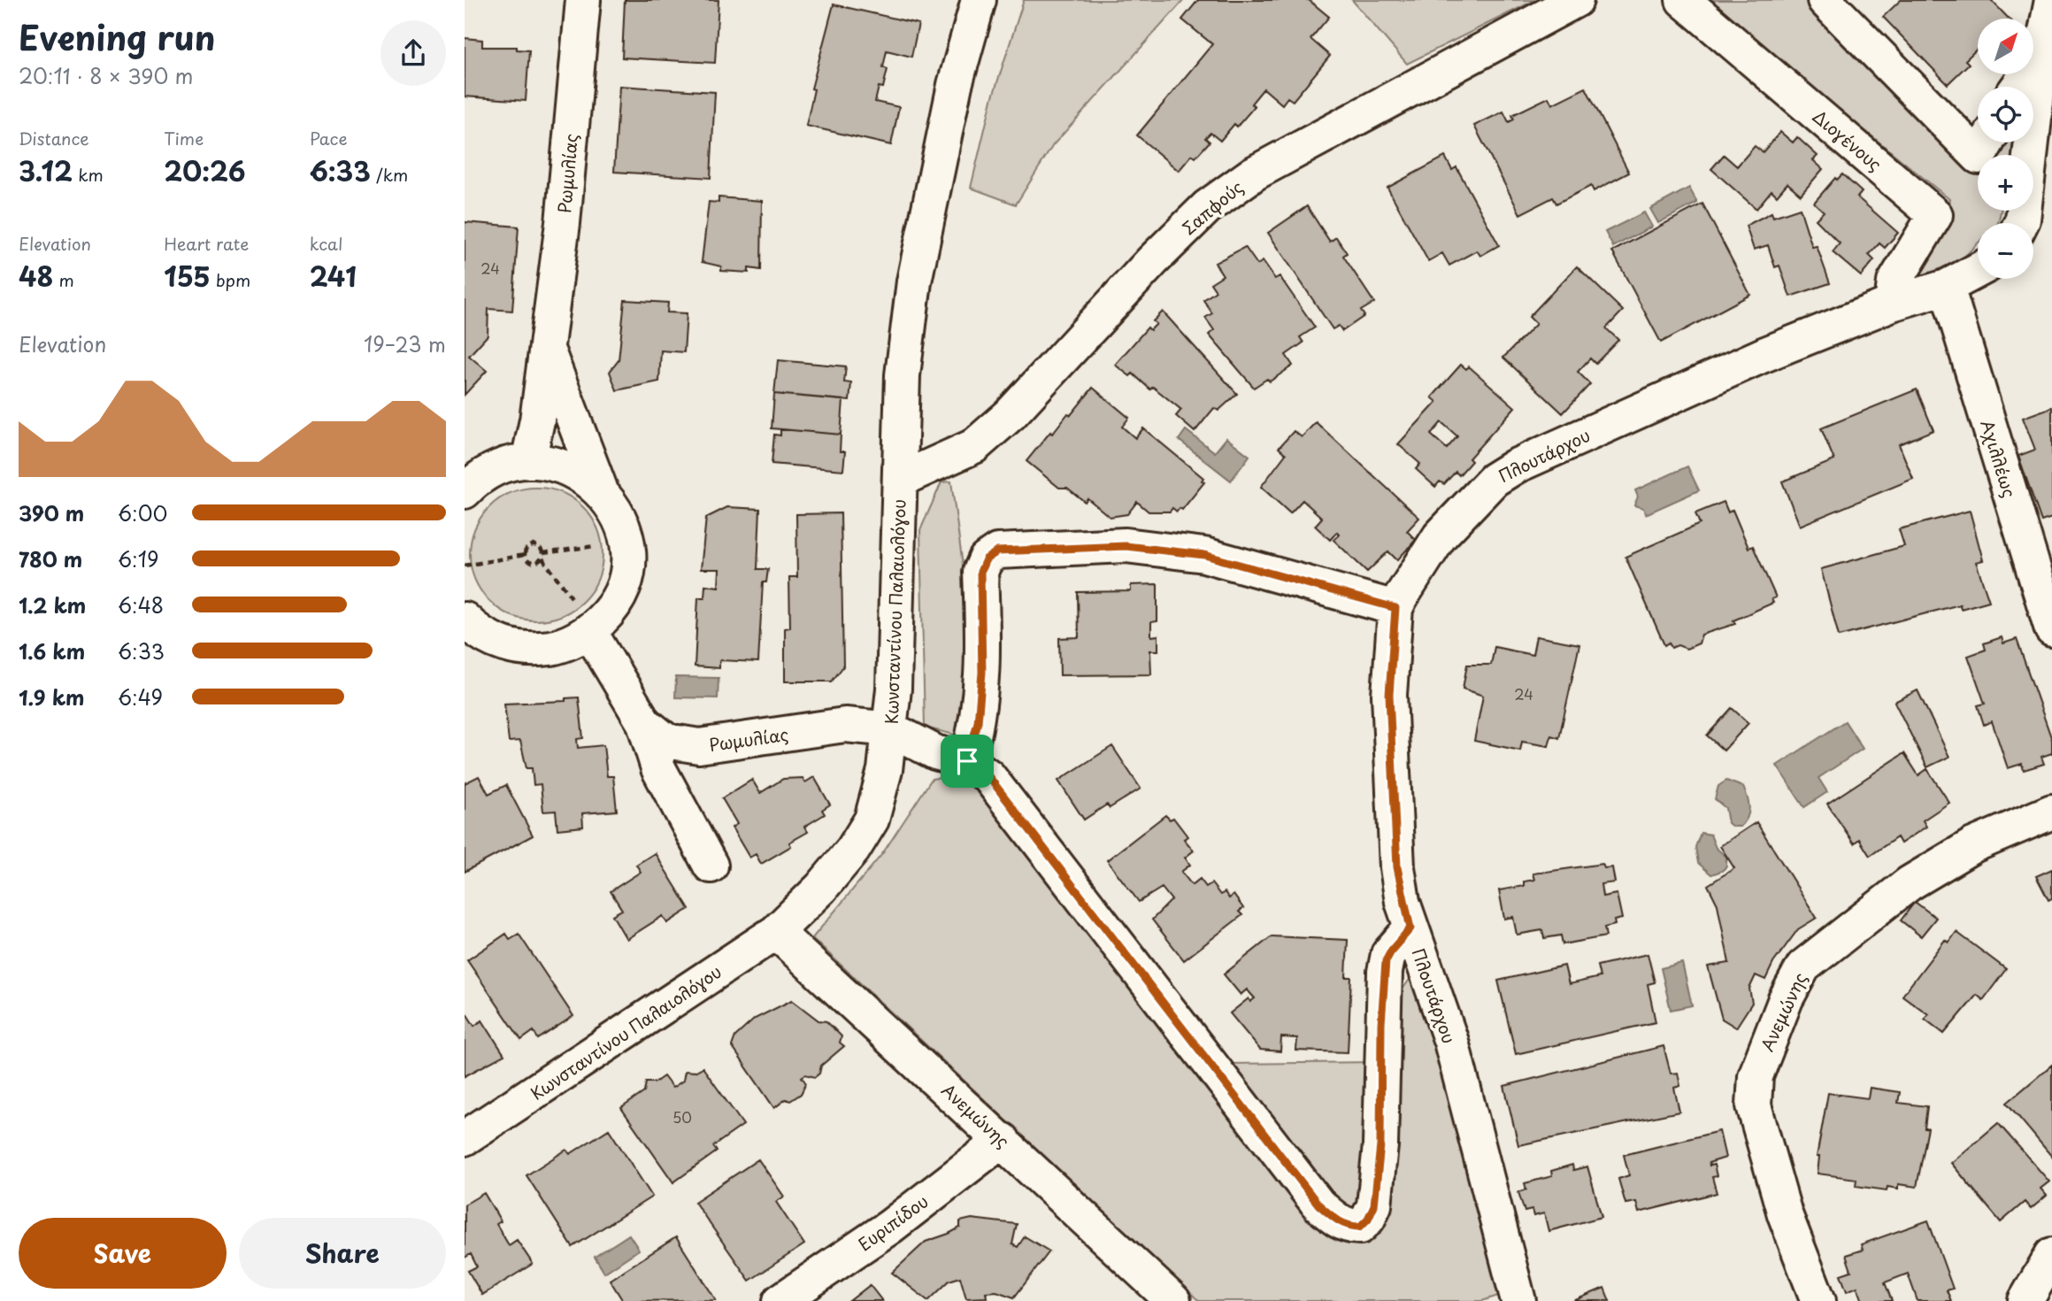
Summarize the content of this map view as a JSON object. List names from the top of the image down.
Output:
{
  "streets": {
    "street": [
      "Διογένους",
      "Ρωμυλίας",
      "Σαπφούς",
      "Πλουτάρχου",
      "Αχιλλέως",
      "Κωνσταντίνου Παλαιολόγου",
      "Ανεμώνης",
      "Ευριπίδου"
    ]
  },
  "crossings": [
    ["Διογένους", "Πλουτάρχου"],
    ["Ρωμυλίας", "Κωνσταντίνου Παλαιολόγου"],
    ["Σαπφούς", "Κωνσταντίνου Παλαιολόγου"],
    ["Πλουτάρχου", "Αχιλλέως"],
    ["Κωνσταντίνου Παλαιολόγου", "Ανεμώνης"],
    ["Ανεμώνης", "Ευριπίδου"]
  ],
  "house_numbers": ["24", "24", "50"],
  "north": "top right",
  "page": {
    "heading": ["Evening run", "20:11 · 8 × 390 m"],
    "map_buttons": ["+", "−"],
    "stats": [
      ["Distance", "3.12 km"],
      ["Time", "20:26"],
      ["Pace", "6:33 /km"],
      ["Elevation", "48 m"],
      ["Heart rate", "155 bpm"],
      ["kcal", "241"]
    ],
    "chart": ["Elevation", "19–23 m"],
    "list": [
      {
        "name": "390 m",
        "note": "6:00"
      },
      {
        "name": "780 m",
        "note": "6:19"
      },
      {
        "name": "1.2 km",
        "note": "6:48"
      },
      {
        "name": "1.6 km",
        "note": "6:33"
      },
      {
        "name": "1.9 km",
        "note": "6:49"
      }
    ],
    "buttons": ["Save", "Share"]
  }
}
